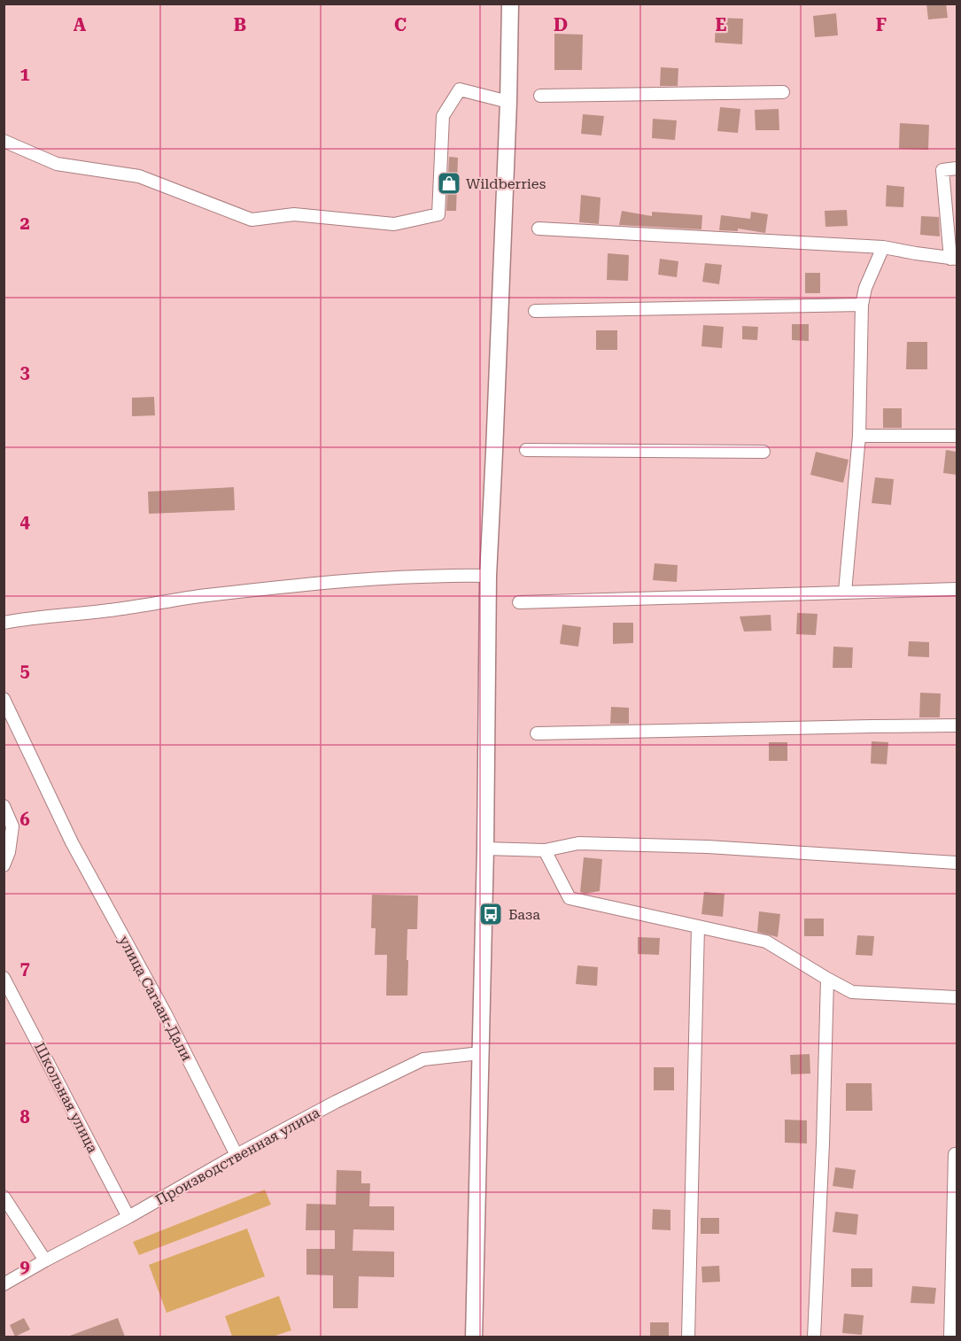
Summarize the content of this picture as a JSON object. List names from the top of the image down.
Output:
{
  "streets": {
    "street": ["улица Сагаан-Дали", "Школьная улица", "Производственная улица"]
  },
  "crossings": [
    ["улица Сагаан-Дали", "Производственная улица"],
    ["Школьная улица", "Производственная улица"]
  ],
  "places": {
    "shop": ["Wildberries"],
    "bus stop": ["База"]
  },
  "grid": {
    "columns": [
      "A",
      "B",
      "C",
      "D",
      "E",
      "F"
    ],
    "rows": [
      "1",
      "2",
      "3",
      "4",
      "5",
      "6",
      "7",
      "8",
      "9"
    ]
  }
}
